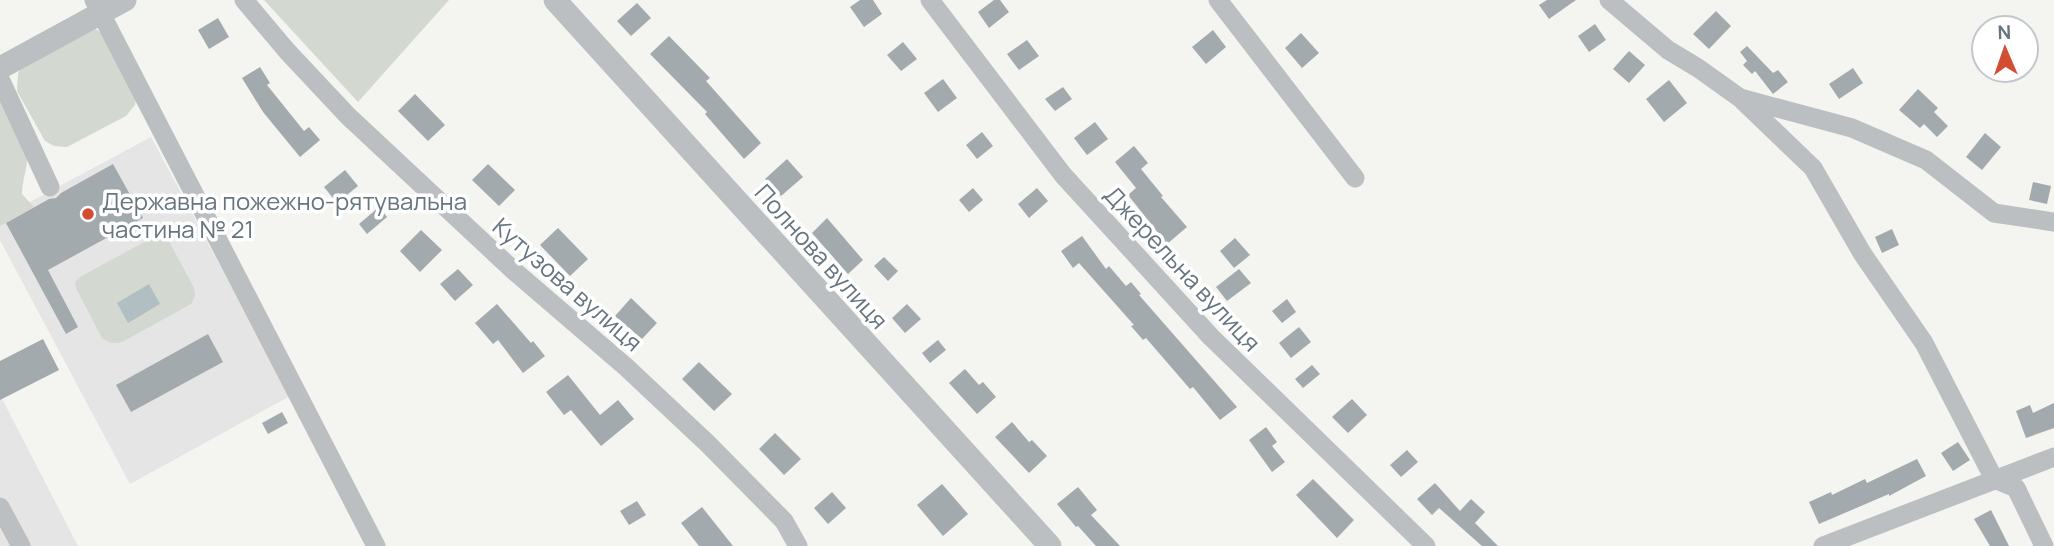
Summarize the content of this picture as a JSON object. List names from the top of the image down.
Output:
{
  "streets": {
    "street": ["Полнова вулиця", "Джерельна вулиця", "Кутузова вулиця"]
  },
  "places": ["Державна пожежно-рятувальна частина № 21"],
  "north": "top"
}
